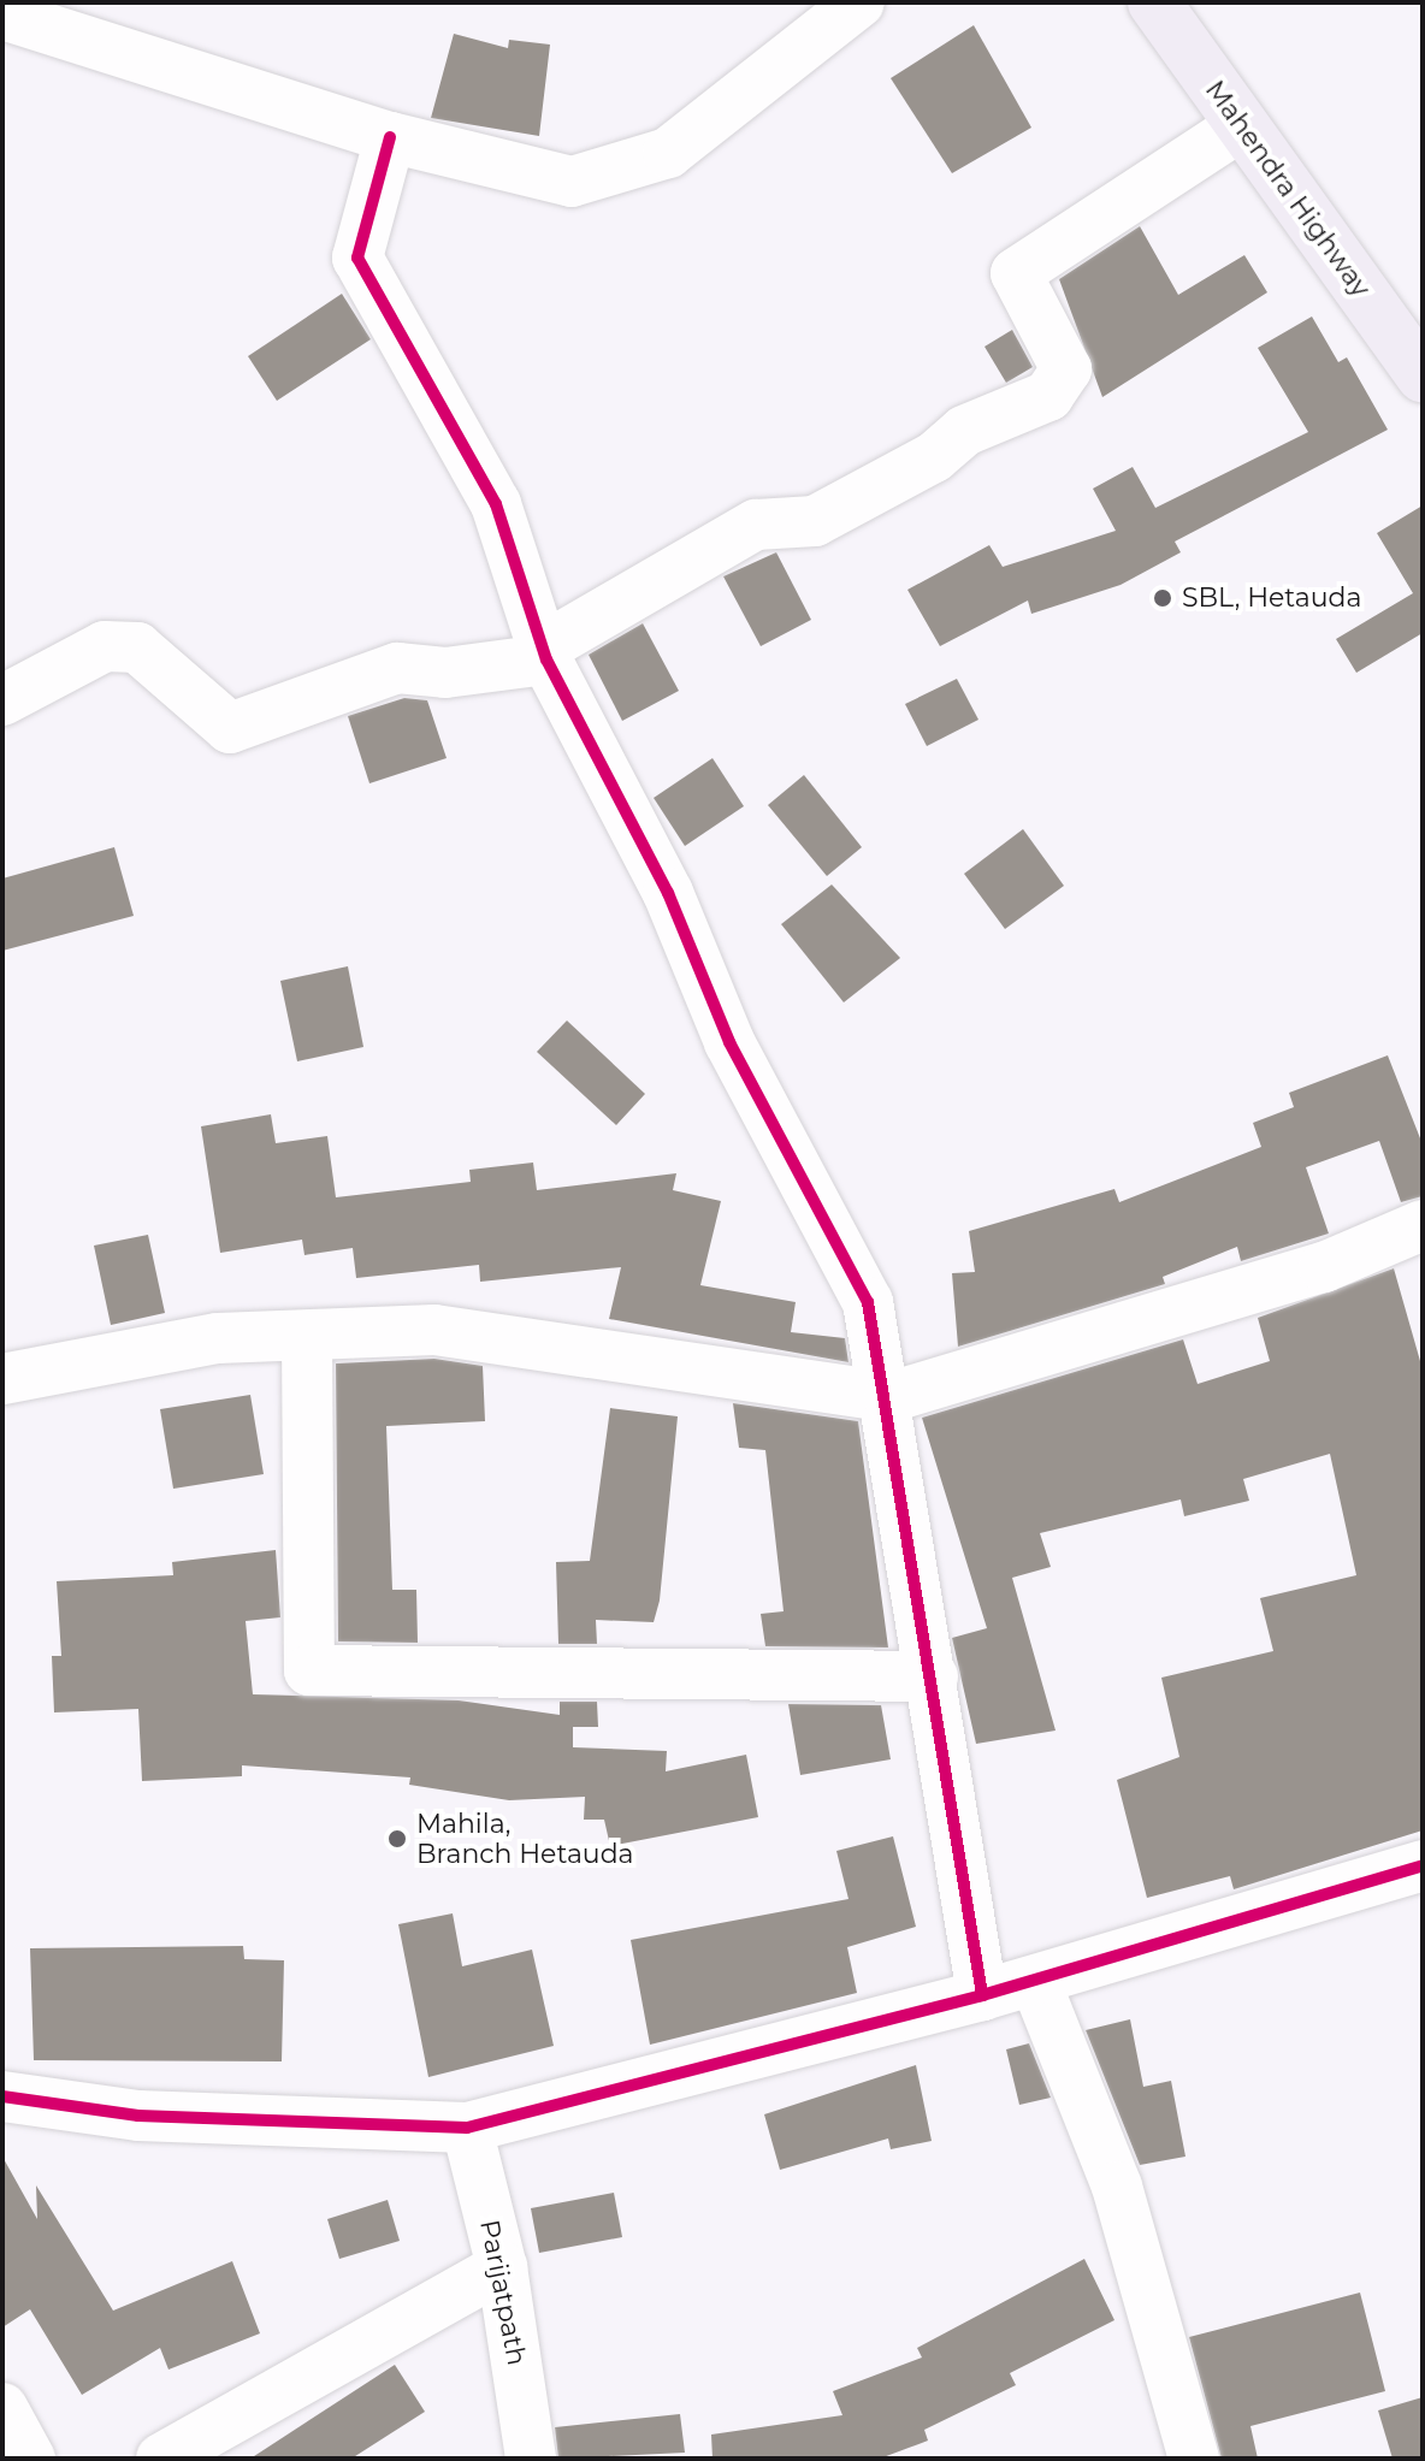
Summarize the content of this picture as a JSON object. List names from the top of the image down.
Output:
{
  "streets": {
    "highway": ["Mahendra Highway"],
    "street": ["Parijatpath"]
  },
  "places": ["SBL, Hetauda", "Mahila, Branch Hetauda"]
}
